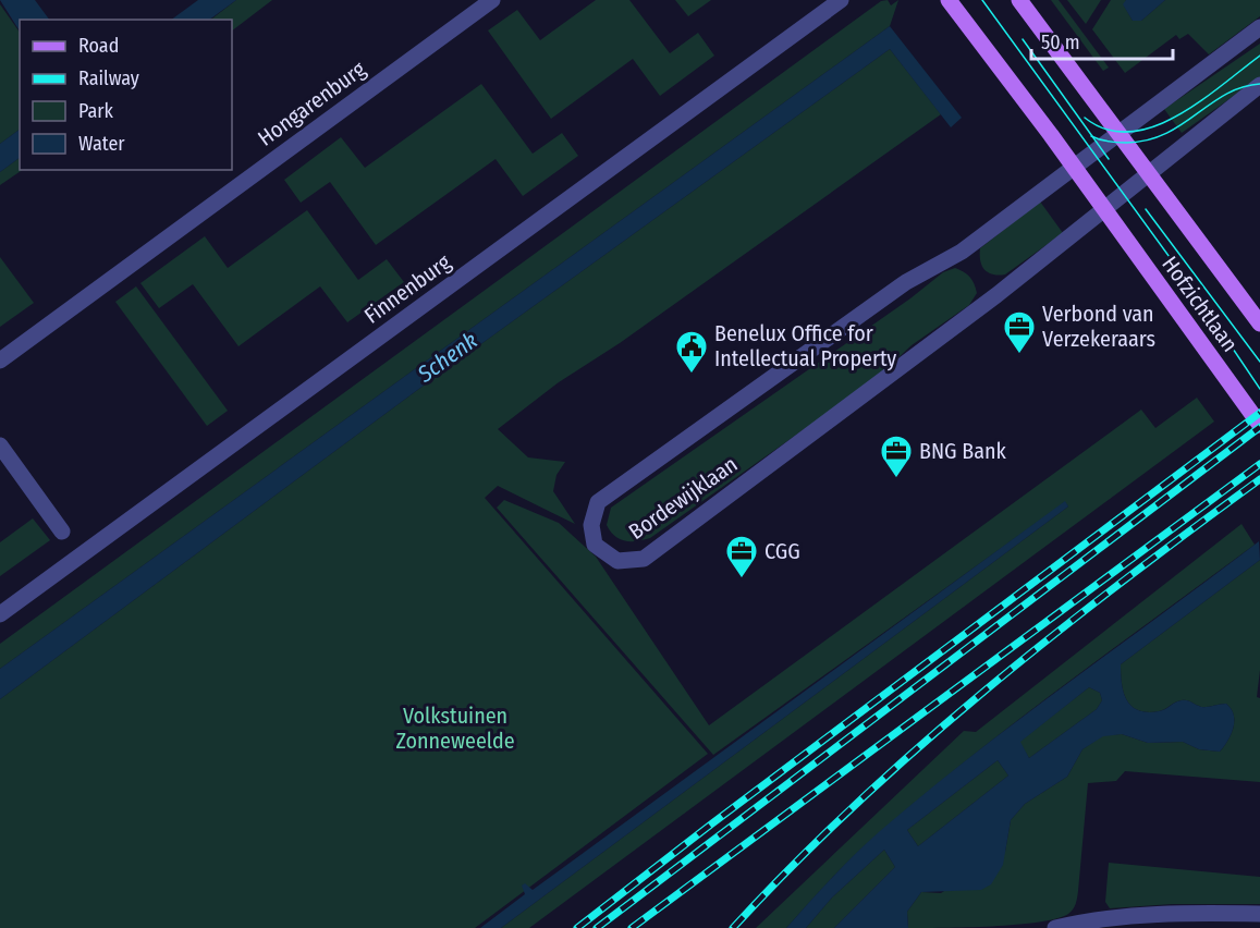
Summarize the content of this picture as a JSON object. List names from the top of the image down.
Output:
{
  "streets": {
    "main road": ["Hofzichtlaan"],
    "street": ["Hongarenburg", "Finnenburg", "Bordewijklaan"]
  },
  "crossings": [
    ["Hofzichtlaan", "Bordewijklaan"]
  ],
  "water": ["Schenk"],
  "parks": ["Volkstuinen Zonneweelde"],
  "places": {
    "office": ["Verbond van Verzekeraars", "BNG Bank", "CGG"],
    "public building": ["Benelux Office for Intellectual Property"]
  },
  "legend": [
    "Road",
    "Railway",
    "Park",
    "Water"
  ],
  "scale_bar": "50 m"
}
